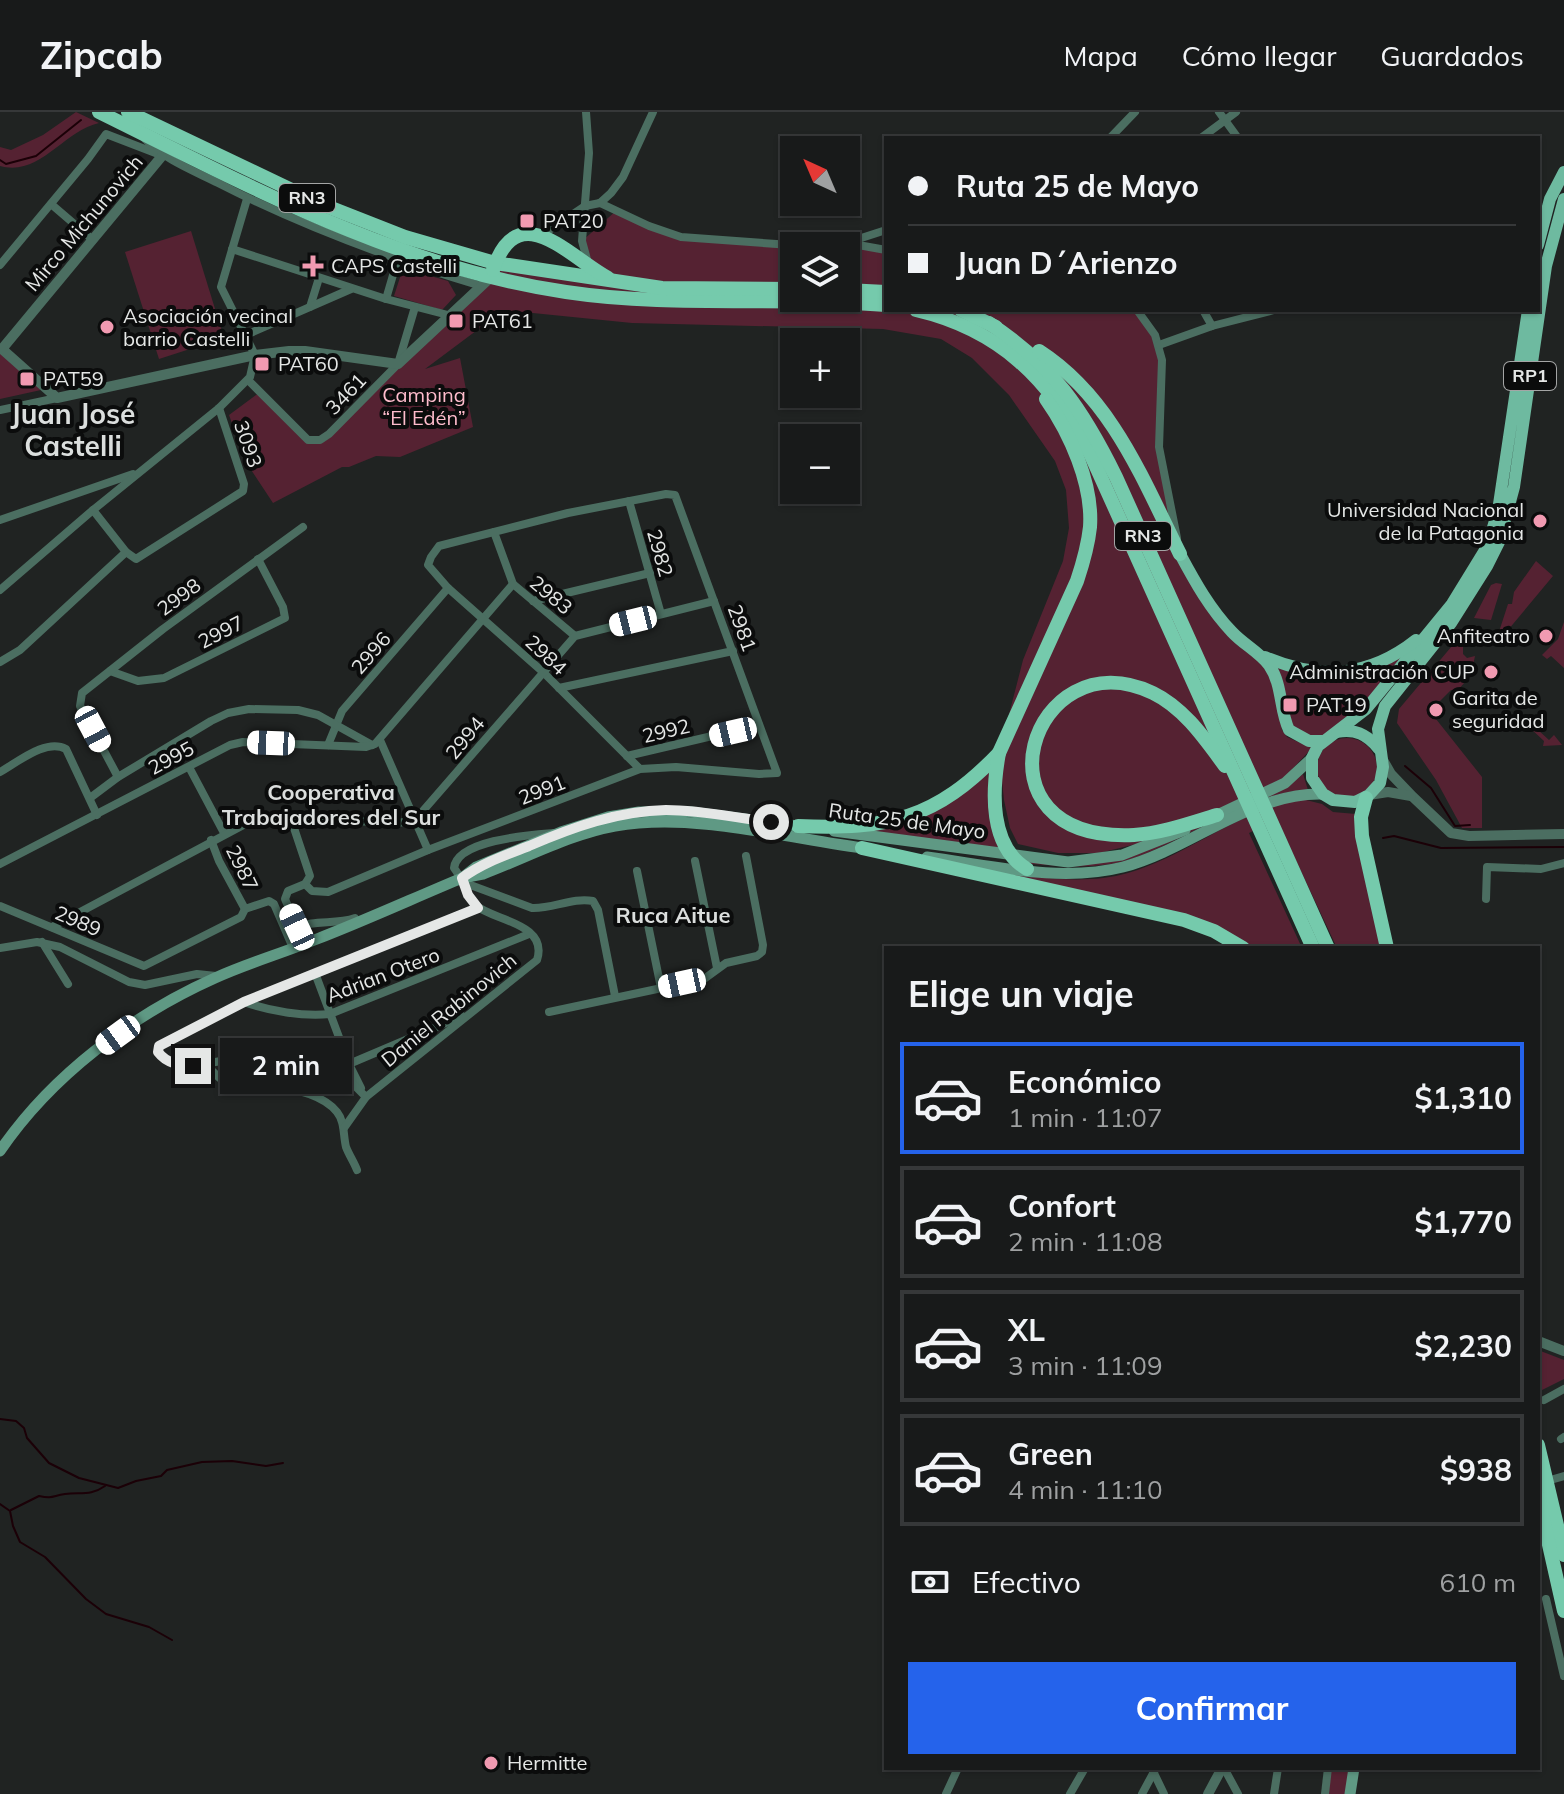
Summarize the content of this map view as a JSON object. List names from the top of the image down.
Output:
{
  "streets": {
    "highway": ["RN3"],
    "main road": ["RP1", "Ruta 25 de Mayo"],
    "street": [
      "Mirco Michunovich",
      "3461",
      "3093",
      "2982",
      "2983",
      "2998",
      "2981",
      "2997",
      "2996",
      "2984",
      "2992",
      "2994",
      "2995",
      "2991",
      "2987",
      "2989",
      "Adrian Otero",
      "Daniel Rabinovich"
    ]
  },
  "crossings": [
    ["RP1", "Ruta 25 de Mayo"],
    ["2982", "2981"],
    ["2983", "2984"],
    ["2983", "2994"],
    ["2998", "2997"],
    ["2998", "2995"],
    ["2981", "2992"],
    ["2981", "2991"],
    ["2996", "2984"],
    ["2996", "2995"],
    ["2984", "2992"],
    ["2984", "2994"],
    ["2984", "2991"],
    ["2995", "2987"],
    ["2987", "2989"],
    ["Adrian Otero", "Daniel Rabinovich"]
  ],
  "districts": ["Juan José Castelli", "Cooperativa Trabajadores del Sur", "Ruca Aitue"],
  "parks": ["Camping “El Edén”"],
  "places": {
    "transit": [
      "PAT20",
      "PAT61",
      "PAT60",
      "PAT59",
      "PAT19"
    ],
    "health": ["CAPS Castelli"],
    "other": [
      "Asociación vecinal barrio Castelli",
      "Universidad Nacional de la Patagonia",
      "Anfiteatro",
      "Administración CUP",
      "Garita de seguridad",
      "Hermitte"
    ]
  },
  "north": "top left",
  "page": {
    "header": "Zipcab",
    "nav": ["Mapa", "Cómo llegar", "Guardados"],
    "map_buttons": ["+", "−"],
    "banner": ["Ruta 25 de Mayo", "Juan D´Arienzo"],
    "heading": "Elige un viaje",
    "bubble": "2 min",
    "list": [
      {
        "name": "Económico",
        "note": "1 min · 11:07",
        "value": "$1,310"
      },
      {
        "name": "Confort",
        "note": "2 min · 11:08",
        "value": "$1,770"
      },
      {
        "name": "XL",
        "note": "3 min · 11:09",
        "value": "$2,230"
      },
      {
        "name": "Green",
        "note": "4 min · 11:10",
        "value": "$938"
      }
    ],
    "pay": ["Efectivo", "610 m"],
    "buttons": "Confirmar"
  }
}
